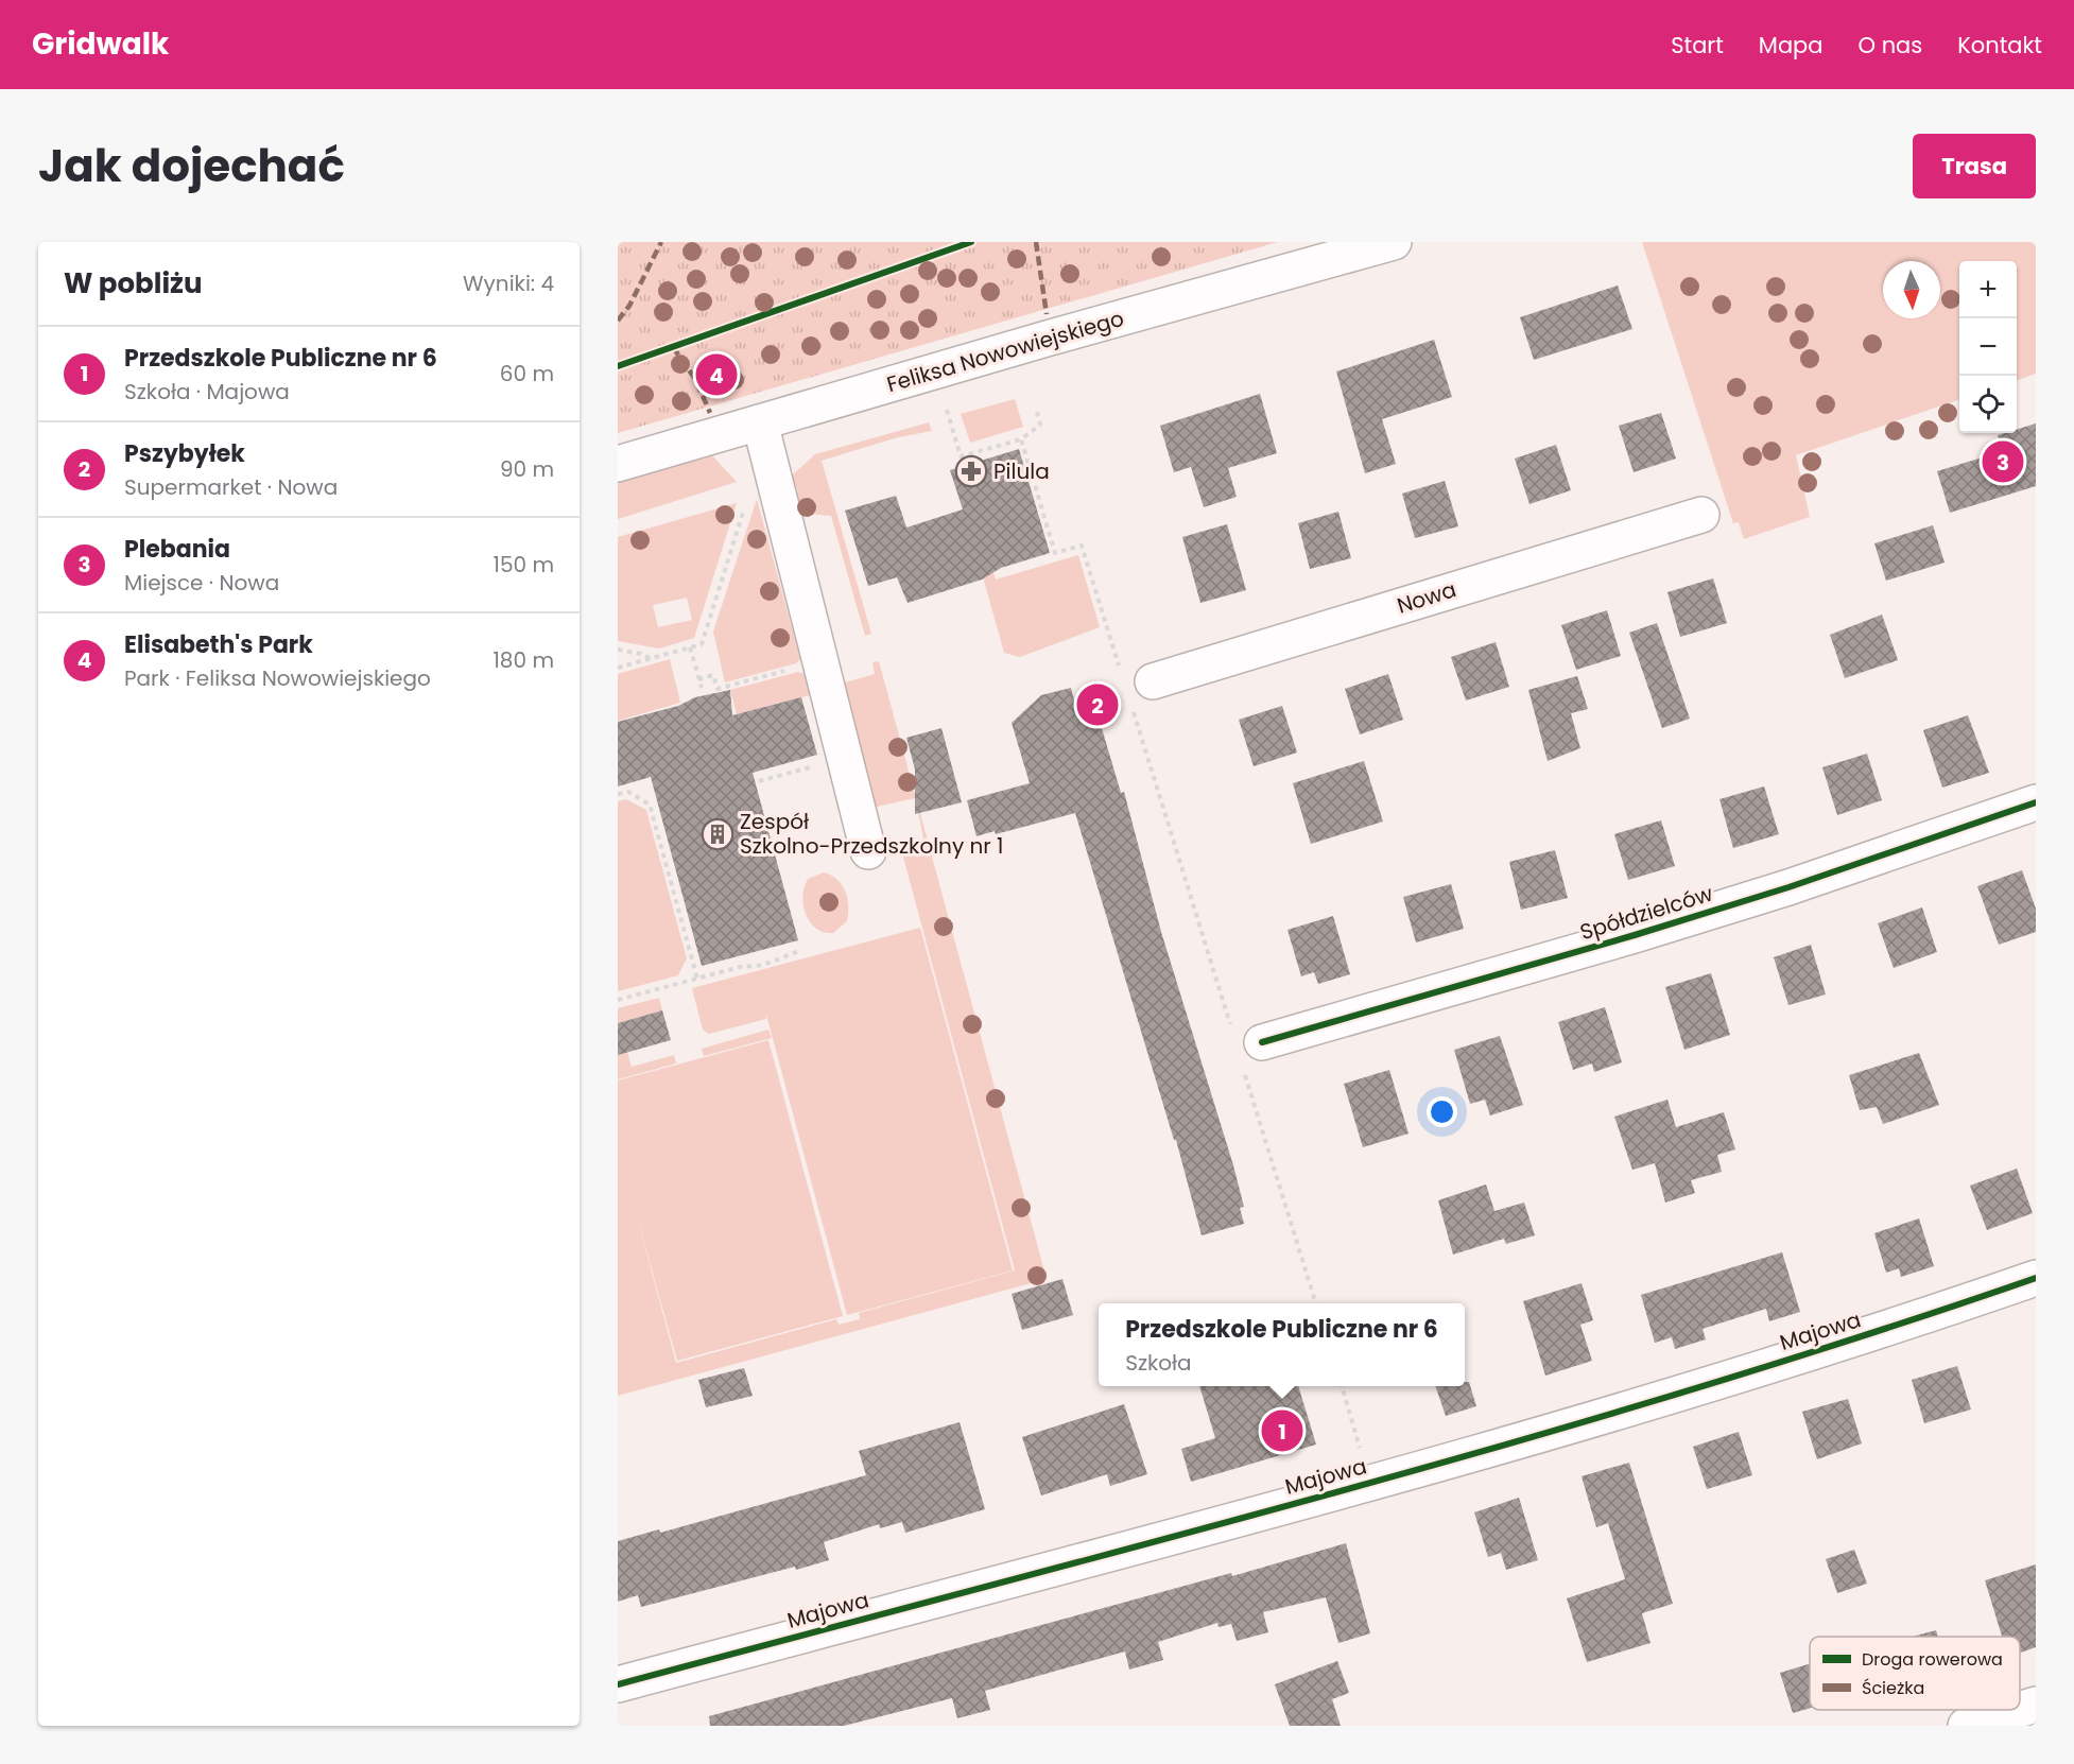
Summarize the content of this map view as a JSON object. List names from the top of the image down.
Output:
{
  "streets": {
    "street": [
      "Feliksa Nowowiejskiego",
      "Nowa",
      "Spółdzielców",
      "Majowa"
    ]
  },
  "places": {
    "pharmacy": ["Pilula"],
    "building": ["Zespół Szkolno-Przedszkolny nr 1"]
  },
  "legend": ["Droga rowerowa", "Ścieżka"],
  "north": "bottom",
  "page": {
    "header": "Gridwalk",
    "nav": [
      "Start",
      "Mapa",
      "O nas",
      "Kontakt"
    ],
    "title": "Jak dojechać",
    "buttons": "Trasa",
    "heading": ["W pobliżu", "Wyniki: 4"],
    "map_buttons": ["+", "−"],
    "list": [
      {
        "mark": "1",
        "name": "Przedszkole Publiczne nr 6",
        "note": "Szkoła · Majowa",
        "value": "60 m"
      },
      {
        "mark": "2",
        "name": "Pszybyłek",
        "note": "Supermarket · Nowa",
        "value": "90 m"
      },
      {
        "mark": "3",
        "name": "Plebania",
        "note": "Miejsce · Nowa",
        "value": "150 m"
      },
      {
        "mark": "4",
        "name": "Elisabeth's Park",
        "note": "Park · Feliksa Nowowiejskiego",
        "value": "180 m"
      }
    ],
    "pins": [
      "4",
      "3",
      "2",
      "1"
    ],
    "popup": ["Przedszkole Publiczne nr 6", "Szkoła"]
  }
}
